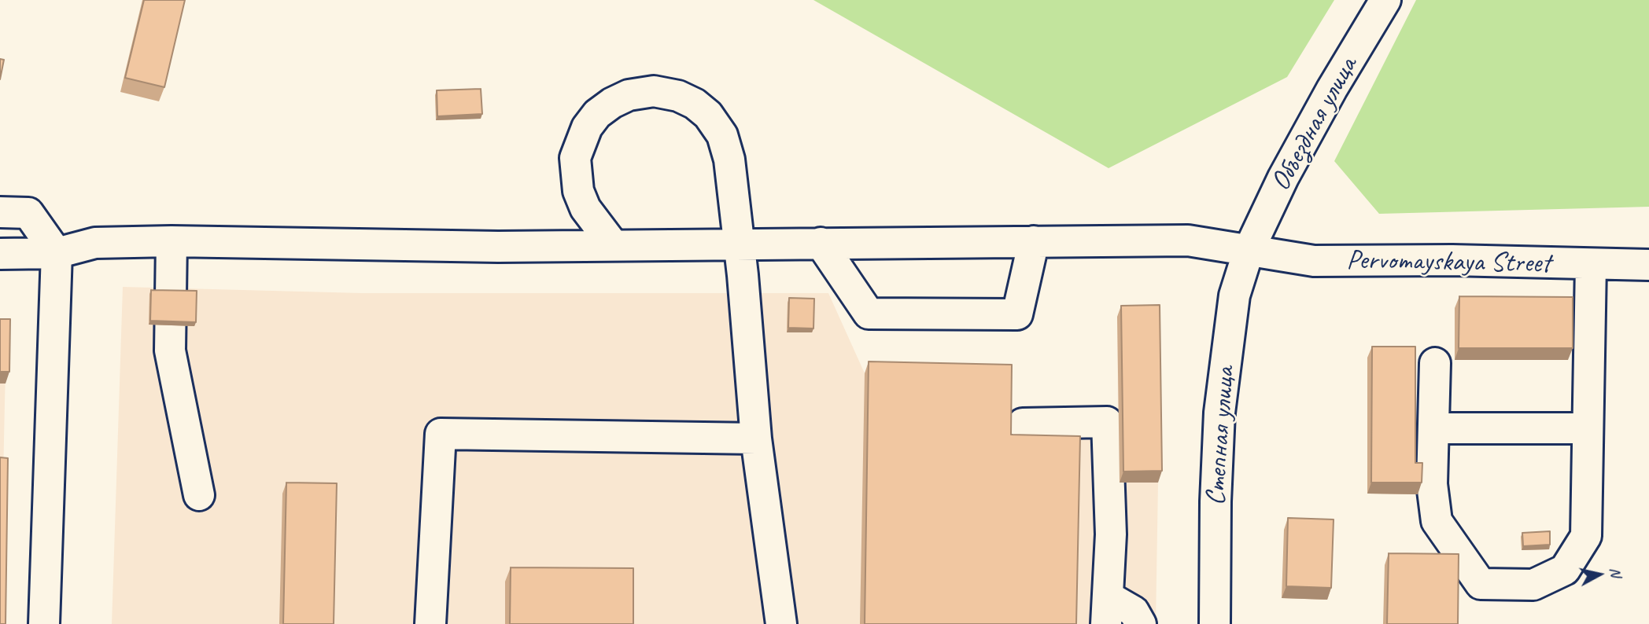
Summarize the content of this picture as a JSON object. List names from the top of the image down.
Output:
{
  "streets": {
    "street": ["Объездная улица", "Pervomayskaya Street", "Степная улица"]
  },
  "crossings": [
    ["Объездная улица", "Pervomayskaya Street"],
    ["Объездная улица", "Степная улица"],
    ["Pervomayskaya Street", "Степная улица"]
  ],
  "north": "right"
}
